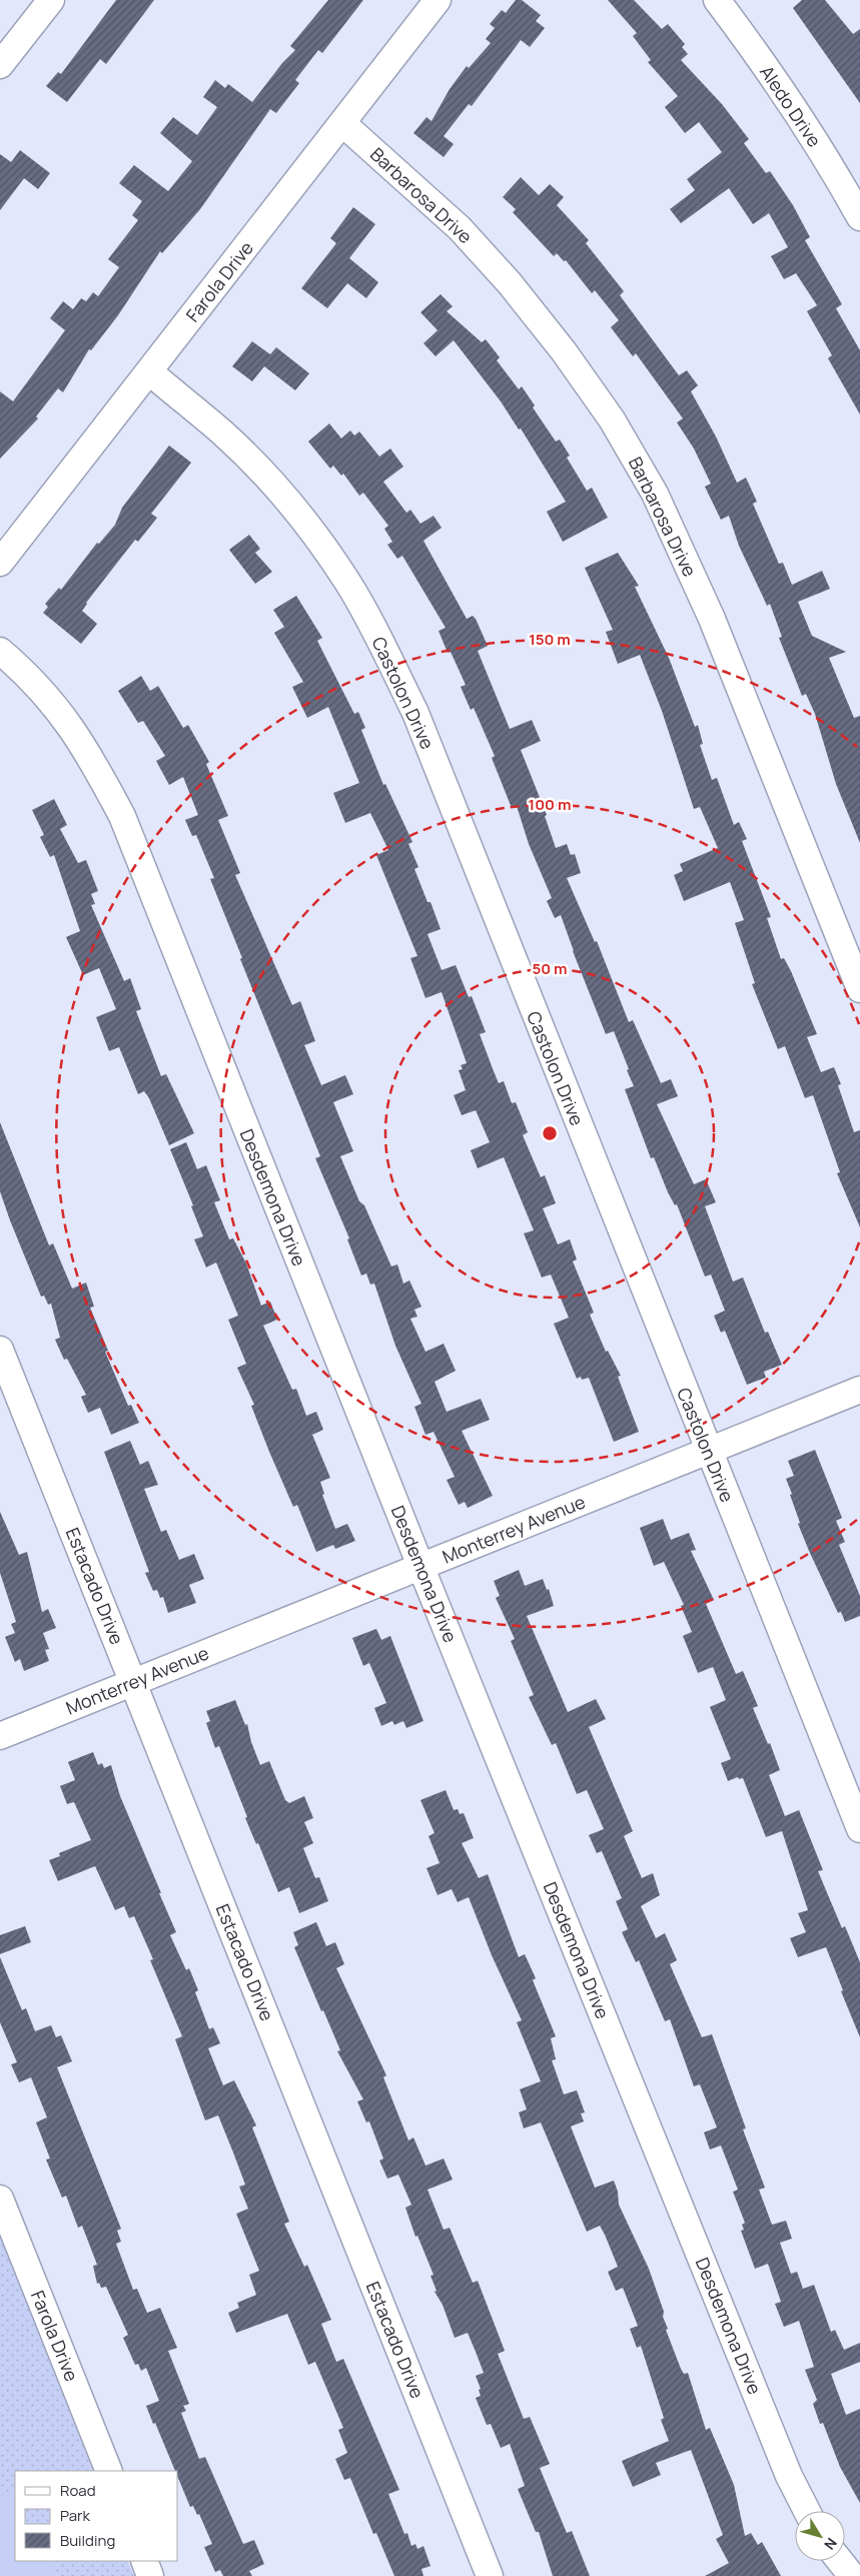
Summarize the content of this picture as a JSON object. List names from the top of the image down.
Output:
{
  "streets": {
    "street": [
      "Aledo Drive",
      "Barbarosa Drive",
      "Farola Drive",
      "Castolon Drive",
      "Desdemona Drive",
      "Monterrey Avenue",
      "Estacado Drive"
    ]
  },
  "crossings": [
    ["Barbarosa Drive", "Farola Drive"],
    ["Farola Drive", "Castolon Drive"],
    ["Castolon Drive", "Monterrey Avenue"],
    ["Desdemona Drive", "Monterrey Avenue"],
    ["Monterrey Avenue", "Estacado Drive"]
  ],
  "legend": ["Road", "Park", "Building"],
  "north": "bottom right",
  "rings": ["150 m", "100 m", "50 m"]
}
